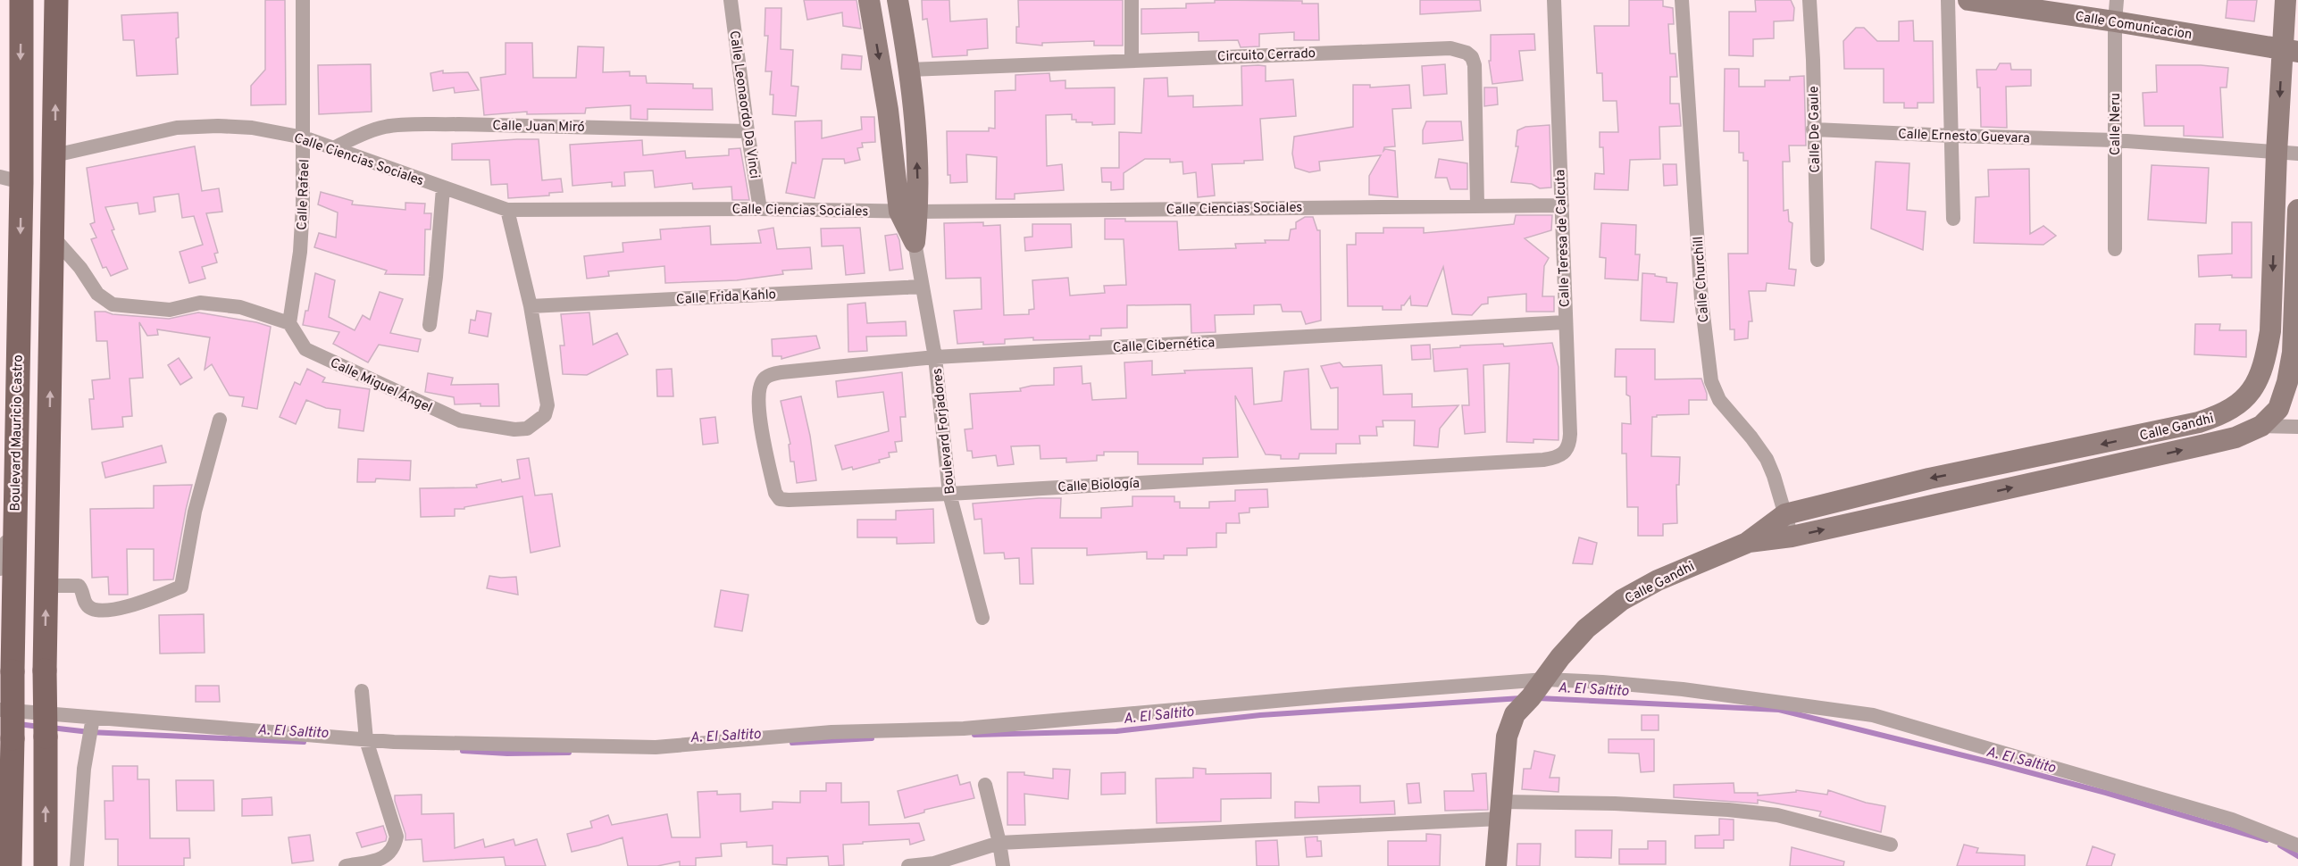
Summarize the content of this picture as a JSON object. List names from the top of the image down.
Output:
{
  "streets": {
    "main road": [
      "Calle Comunicacion",
      "Calle Gandhi",
      "Boulevard Forjadores",
      "Boulevard Mauricio Castro"
    ],
    "street": [
      "Circuito Cerrado",
      "Calle Leonaordo Da Vinci",
      "Calle Neru",
      "Calle Juan Miró",
      "Calle De Gaule",
      "Calle Ernesto Guevara",
      "Calle Ciencias Sociales",
      "Calle Rafael",
      "Calle Teresa de Calcuta",
      "Calle Churchill",
      "Calle Frida Kahlo",
      "Calle Cibernética",
      "Calle Miguel Ángel",
      "Calle Biología"
    ]
  },
  "crossings": [
    ["Calle Comunicacion", "Calle Neru"],
    ["Calle Comunicacion", "Calle Gandhi"],
    ["Circuito Cerrado", "Calle Ciencias Sociales"],
    ["Circuito Cerrado", "Boulevard Forjadores"],
    ["Calle Leonaordo Da Vinci", "Calle Juan Miró"],
    ["Calle Leonaordo Da Vinci", "Calle Ciencias Sociales"],
    ["Calle Neru", "Calle Ernesto Guevara"],
    ["Calle Juan Miró", "Calle Ciencias Sociales"],
    ["Calle De Gaule", "Calle Ernesto Guevara"],
    ["Calle Ernesto Guevara", "Calle Gandhi"],
    ["Calle Ciencias Sociales", "Calle Rafael"],
    ["Calle Ciencias Sociales", "Calle Teresa de Calcuta"],
    ["Calle Ciencias Sociales", "Calle Miguel Ángel"],
    ["Calle Ciencias Sociales", "Boulevard Forjadores"],
    ["Calle Rafael", "Calle Miguel Ángel"],
    ["Calle Teresa de Calcuta", "Calle Cibernética"],
    ["Calle Teresa de Calcuta", "Calle Biología"],
    ["Calle Churchill", "Calle Gandhi"],
    ["Calle Frida Kahlo", "Calle Miguel Ángel"],
    ["Calle Frida Kahlo", "Boulevard Forjadores"],
    ["Calle Cibernética", "Boulevard Forjadores"],
    ["Calle Cibernética", "Calle Biología"],
    ["Boulevard Forjadores", "Calle Biología"]
  ],
  "water": ["A. El Saltito"]
}
